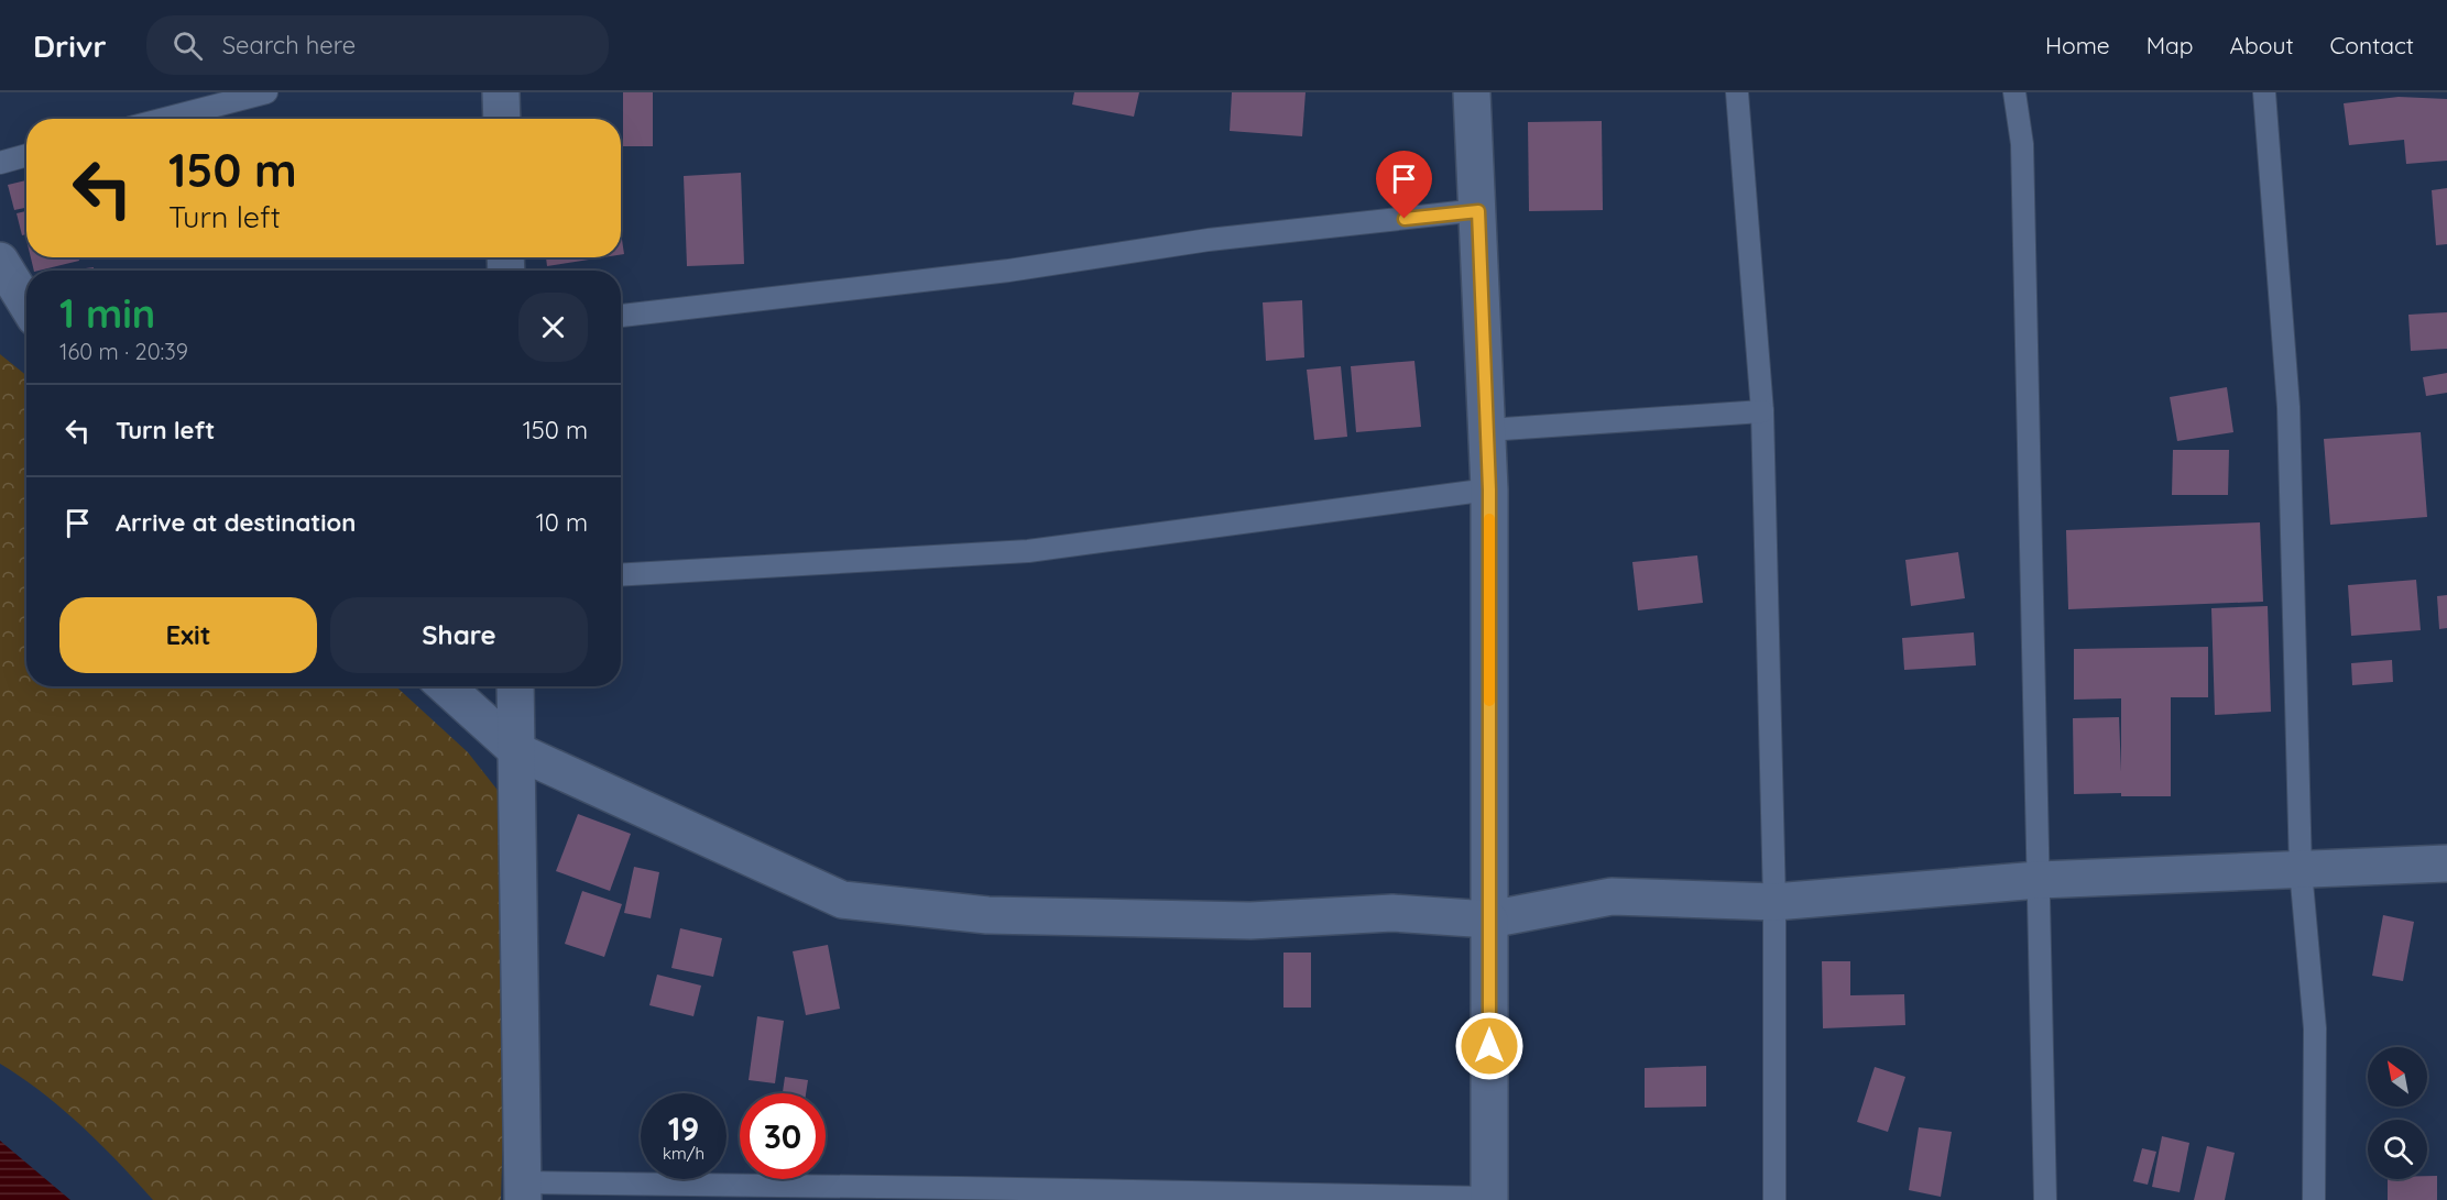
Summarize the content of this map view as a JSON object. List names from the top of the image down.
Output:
{
  "north": "top left",
  "page": {
    "header": "Drivr",
    "search": "Search here",
    "nav": [
      "Home",
      "Map",
      "About",
      "Contact"
    ],
    "turn": ["150 m", "Turn left"],
    "heading": ["1 min", "160 m · 20:39"],
    "list": [
      {
        "name": "Turn left",
        "value": "150 m"
      },
      {
        "name": "Arrive at destination",
        "value": "10 m"
      }
    ],
    "buttons": ["Exit", "Share"],
    "speed": "19 km/h",
    "limit": "30"
  }
}
